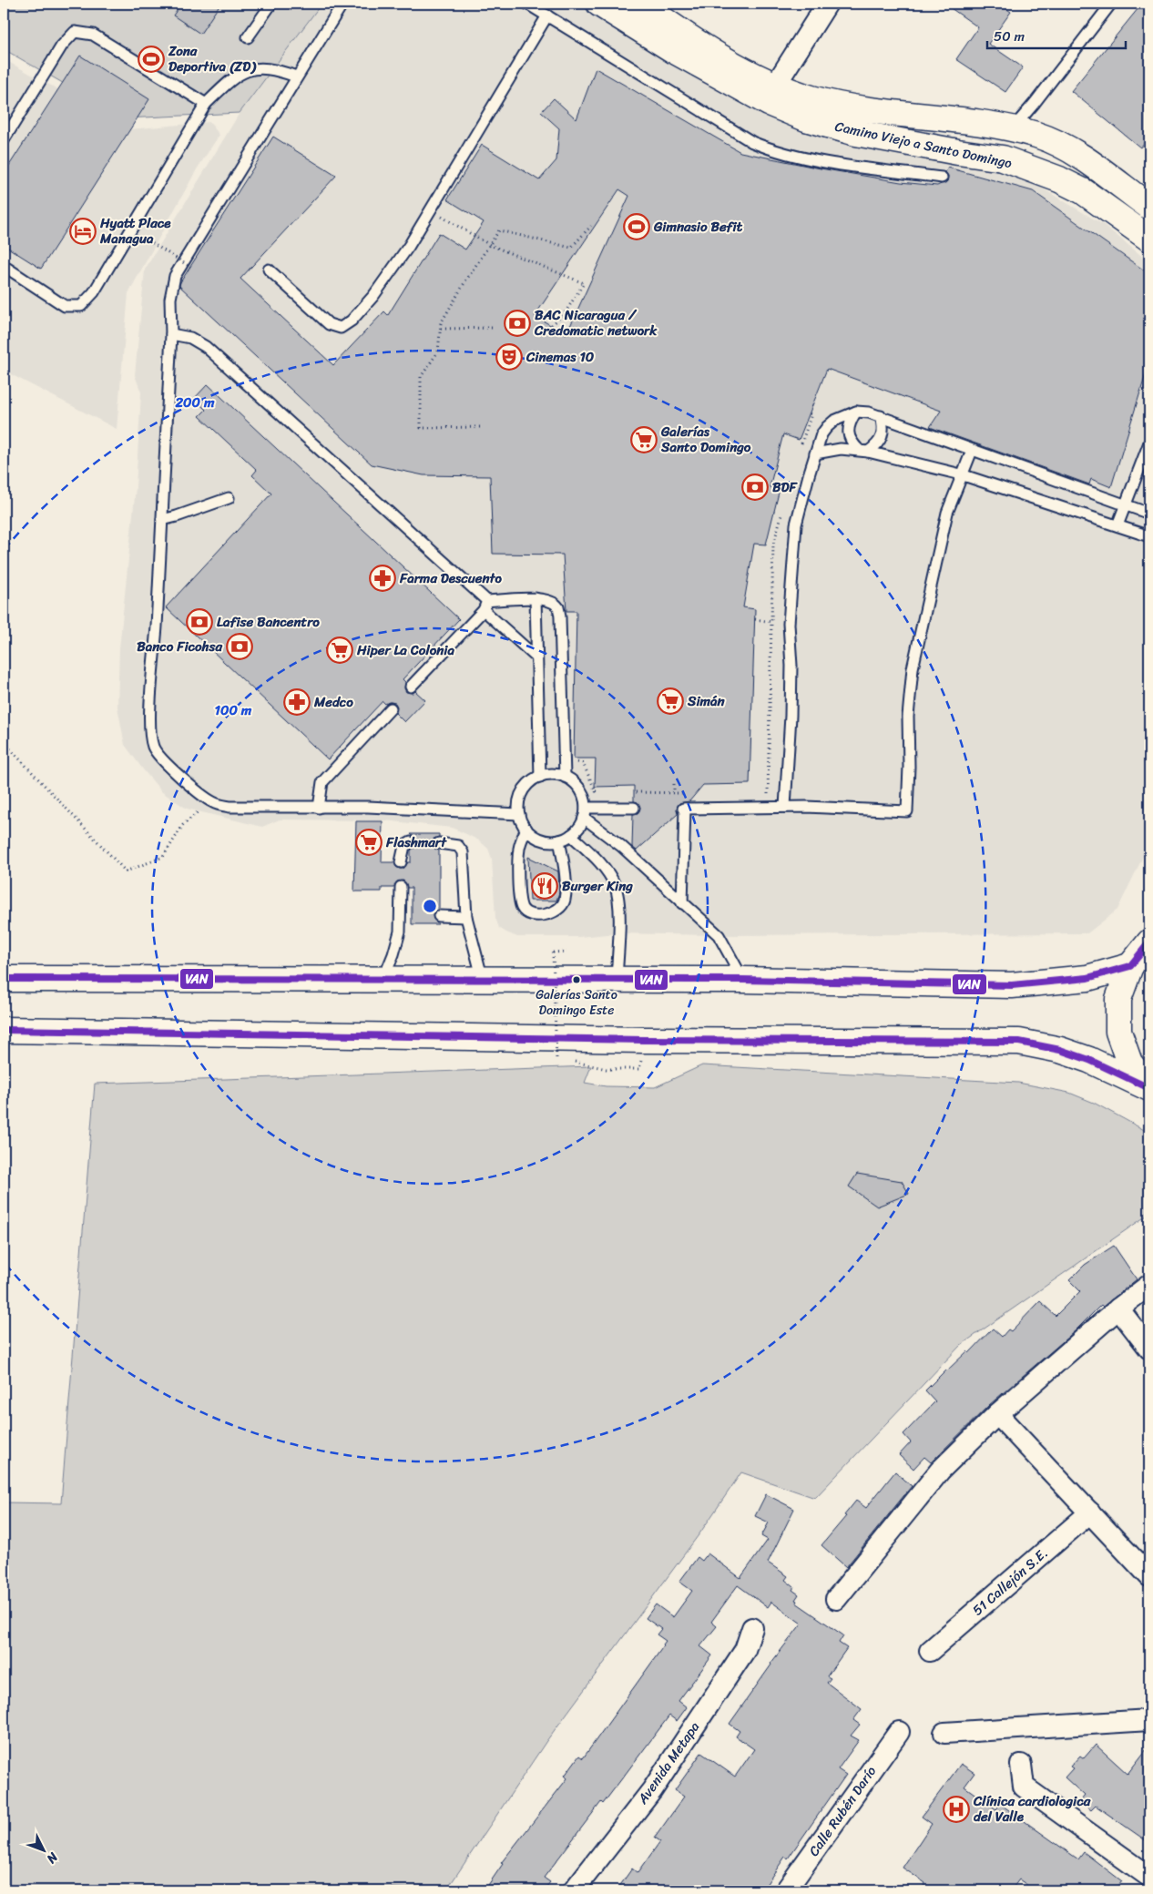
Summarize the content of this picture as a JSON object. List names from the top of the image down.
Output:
{
  "streets": {
    "main road": ["Camino Viejo a Santo Domingo"],
    "street": ["51 Callejón S.E.", "Avenida Metapa", "Calle Rubén Darío"]
  },
  "places": {
    "sports": ["Zona Deportiva (ZD)", "Gimnasio Befit"],
    "hotel": ["Hyatt Place Managua"],
    "bank": [
      "BAC Nicaragua / Credomatic network",
      "BDF",
      "Lafise Bancentro",
      "Banco Ficohsa"
    ],
    "theatre": ["Cinemas 10"],
    "supermarket": [
      "Galerías Santo Domingo",
      "Hiper La Colonia",
      "Simán",
      "Flashmart"
    ],
    "pharmacy": ["Farma Descuento", "Medco"],
    "restaurant": ["Burger King"],
    "other": ["Galerías Santo Domingo Este"],
    "hospital": ["Clínica cardiologica del Valle"]
  },
  "lines": ["transit line VAN"],
  "scale_bar": "50 m",
  "north": "bottom right",
  "rings": ["200 m", "100 m"]
}
